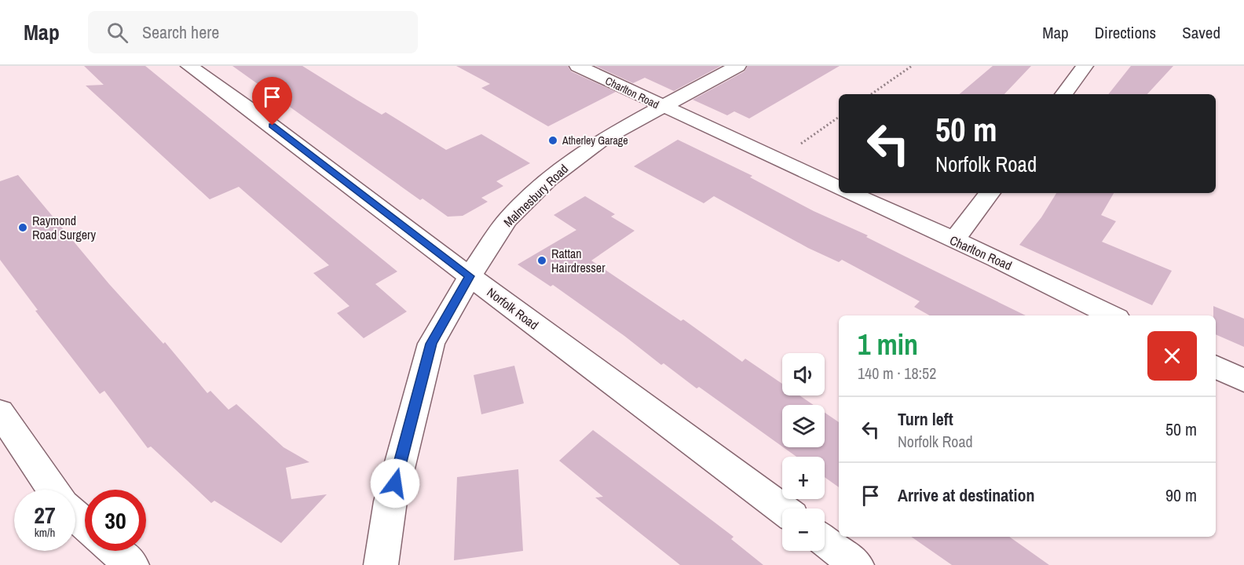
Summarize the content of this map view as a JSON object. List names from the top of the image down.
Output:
{
  "streets": {
    "street": ["Charlton Road", "Malmesbury Road", "Norfolk Road"]
  },
  "crossings": [
    ["Charlton Road", "Malmesbury Road"],
    ["Malmesbury Road", "Norfolk Road"]
  ],
  "places": ["Atherley Garage", "Raymond Road Surgery", "Rattan Hairdresser"],
  "page": {
    "header": "Map",
    "search": "Search here",
    "nav": ["Map", "Directions", "Saved"],
    "turn": ["50 m", "Norfolk Road"],
    "heading": ["1 min", "140 m · 18:52"],
    "map_buttons": ["+", "−"],
    "list": [
      {
        "name": "Turn left",
        "note": "Norfolk Road",
        "value": "50 m"
      },
      {
        "name": "Arrive at destination",
        "value": "90 m"
      }
    ],
    "speed": "27 km/h",
    "limit": "30"
  }
}
